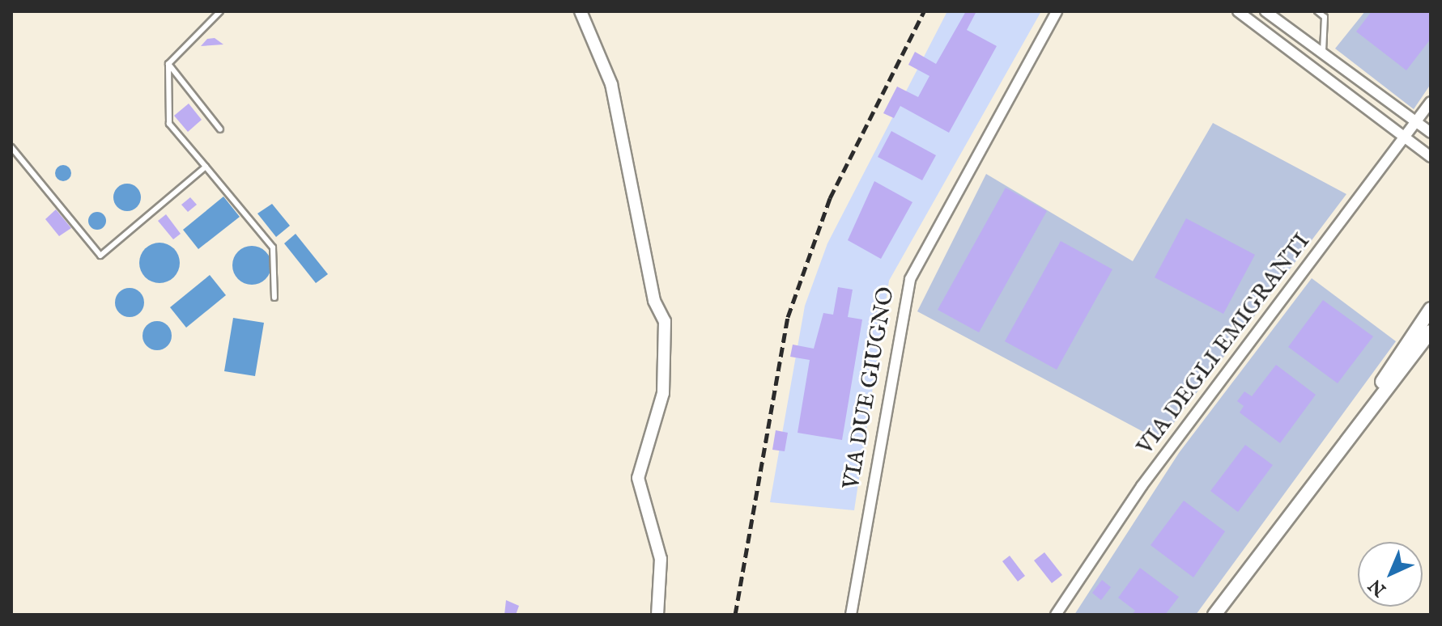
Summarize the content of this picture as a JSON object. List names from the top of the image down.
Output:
{
  "streets": {
    "street": ["VIA DEGLI EMIGRANTI", "VIA DUE GIUGNO"]
  },
  "north": "bottom left"
}
